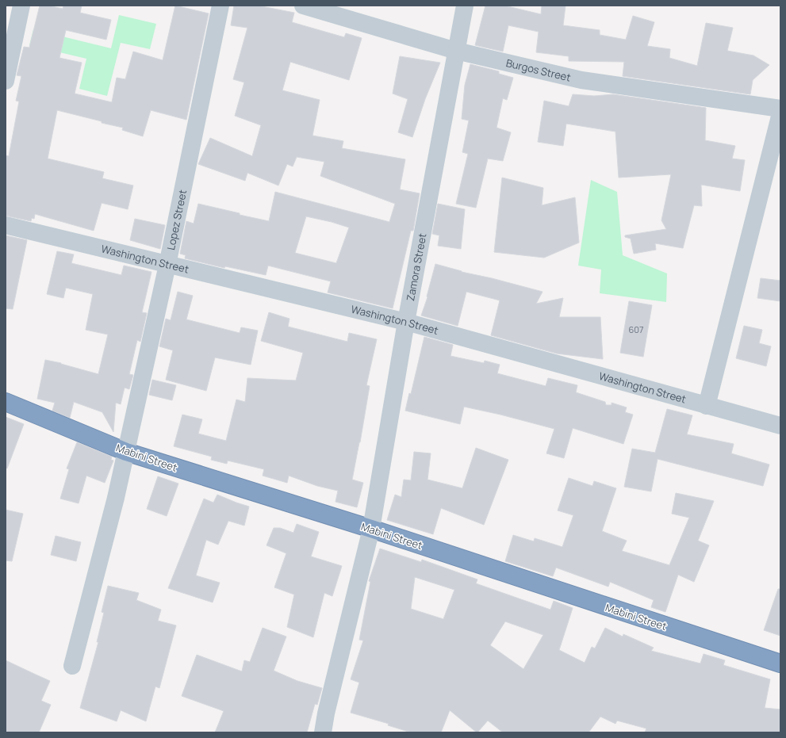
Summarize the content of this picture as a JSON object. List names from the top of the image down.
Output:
{
  "streets": {
    "highway": ["Mabini Street"],
    "street": [
      "Burgos Street",
      "Lopez Street",
      "Washington Street",
      "Zamora Street"
    ]
  },
  "crossings": [
    ["Burgos Street", "Zamora Street"],
    ["Lopez Street", "Washington Street"],
    ["Lopez Street", "Mabini Street"],
    ["Washington Street", "Zamora Street"],
    ["Zamora Street", "Mabini Street"]
  ],
  "house_numbers": ["607"]
}
